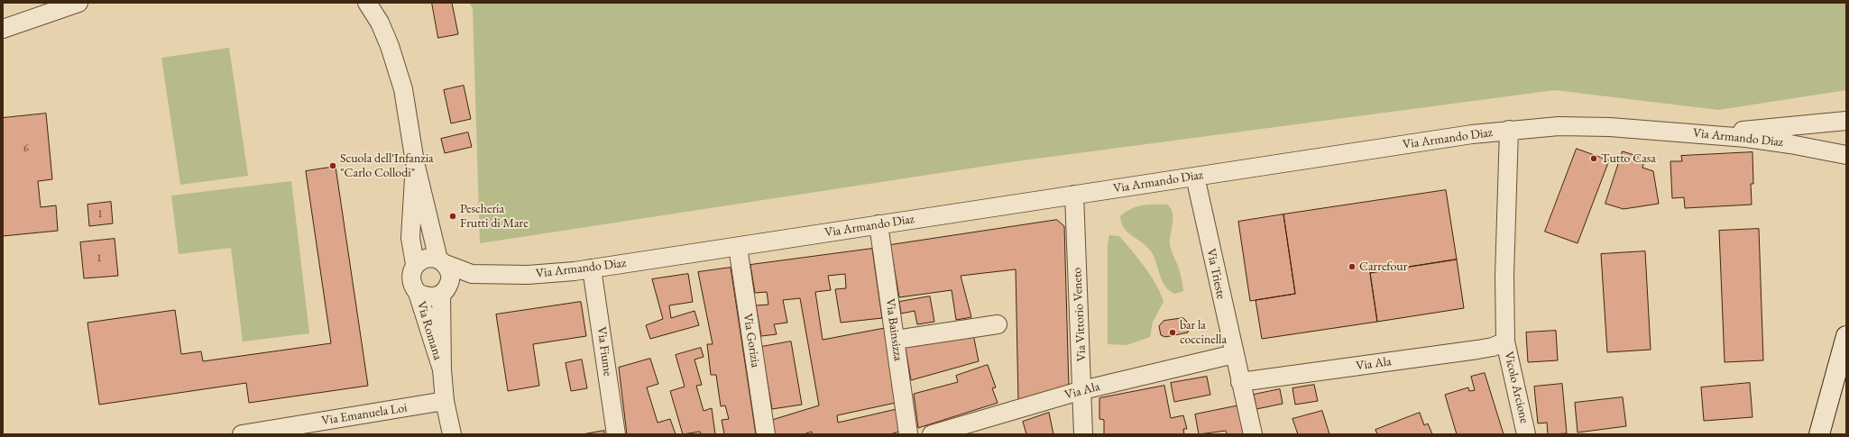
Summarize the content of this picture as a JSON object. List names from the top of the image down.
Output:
{
  "streets": {
    "street": [
      "Via Armando Diaz",
      "Via Trieste",
      "Via Vittorio Veneto",
      "Via Bainsizza",
      "Via Romana",
      "Via Gorizia",
      "Via Fiume",
      "Via Ala",
      "Vicolo Arcione",
      "Via Emanuela Loi"
    ]
  },
  "crossings": [
    ["Via Armando Diaz", "Via Trieste"],
    ["Via Armando Diaz", "Via Vittorio Veneto"],
    ["Via Armando Diaz", "Via Bainsizza"],
    ["Via Armando Diaz", "Via Romana"],
    ["Via Armando Diaz", "Via Gorizia"],
    ["Via Armando Diaz", "Via Fiume"],
    ["Via Armando Diaz", "Vicolo Arcione"],
    ["Via Trieste", "Via Ala"],
    ["Via Vittorio Veneto", "Via Ala"],
    ["Via Romana", "Via Emanuela Loi"],
    ["Via Ala", "Vicolo Arcione"]
  ],
  "places": [
    "Tutto Casa",
    "Scuola dell'Infanzia \"Carlo Collodi\"",
    "Pescheria Frutti di Mare",
    "Carrefour",
    "bar la coccinella"
  ],
  "house_numbers": ["6", "1", "1"]
}
